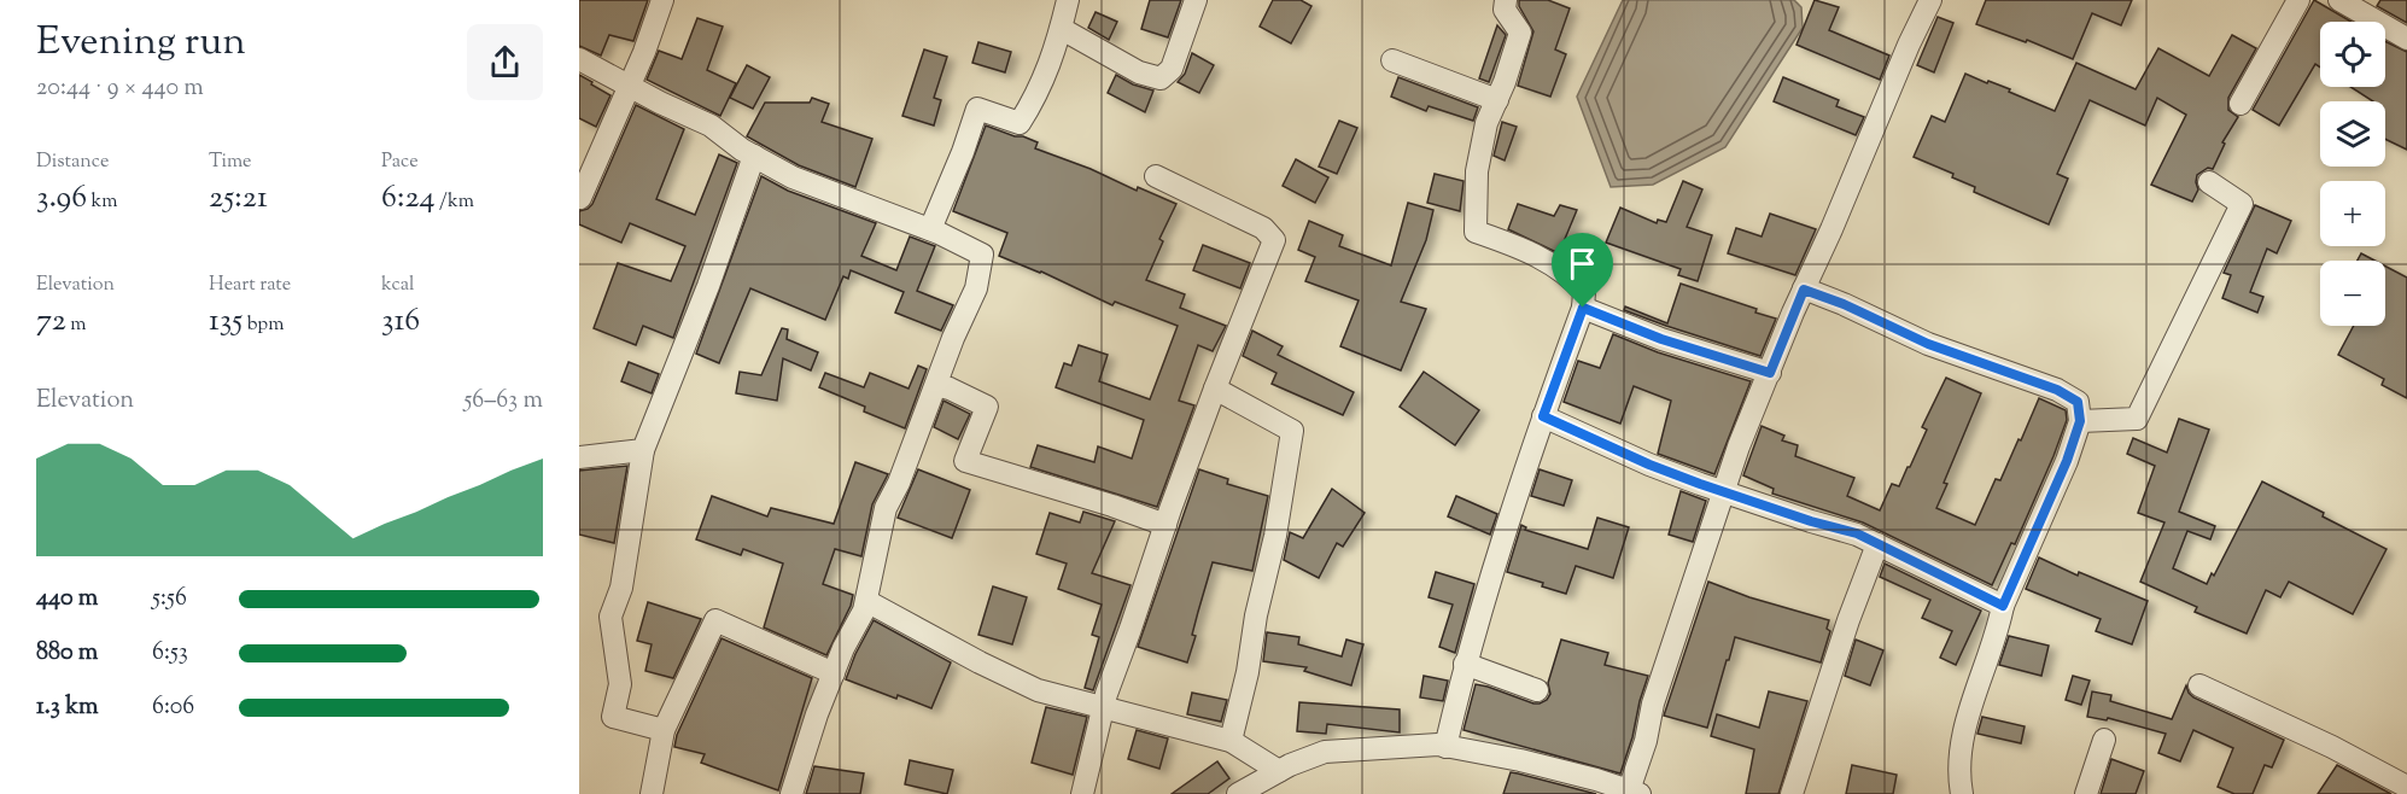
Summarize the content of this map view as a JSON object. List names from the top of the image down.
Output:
{
  "page": {
    "heading": ["Evening run", "20:44 · 9 × 440 m"],
    "map_buttons": ["+", "−"],
    "stats": [
      ["Distance", "3.96 km"],
      ["Time", "25:21"],
      ["Pace", "6:24 /km"],
      ["Elevation", "72 m"],
      ["Heart rate", "135 bpm"],
      ["kcal", "316"]
    ],
    "chart": ["Elevation", "56–63 m"],
    "list": [
      {
        "name": "440 m",
        "note": "5:56"
      },
      {
        "name": "880 m",
        "note": "6:53"
      },
      {
        "name": "1.3 km",
        "note": "6:06"
      }
    ]
  }
}
